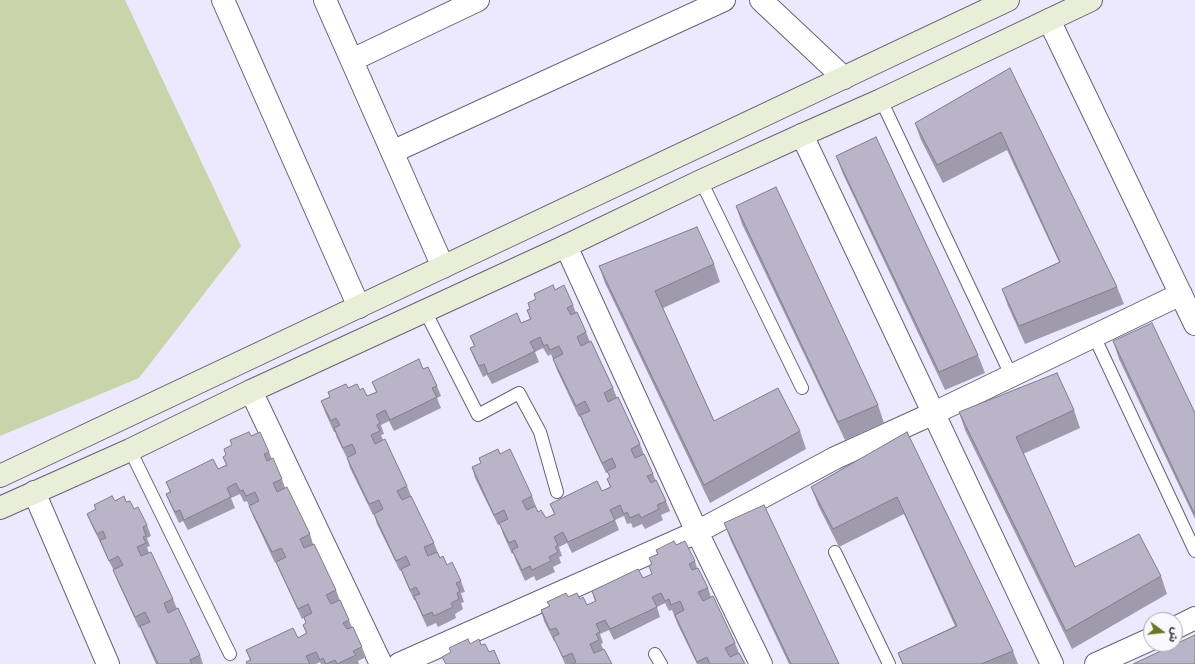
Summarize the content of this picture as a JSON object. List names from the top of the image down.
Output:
{
  "north": "right"
}
